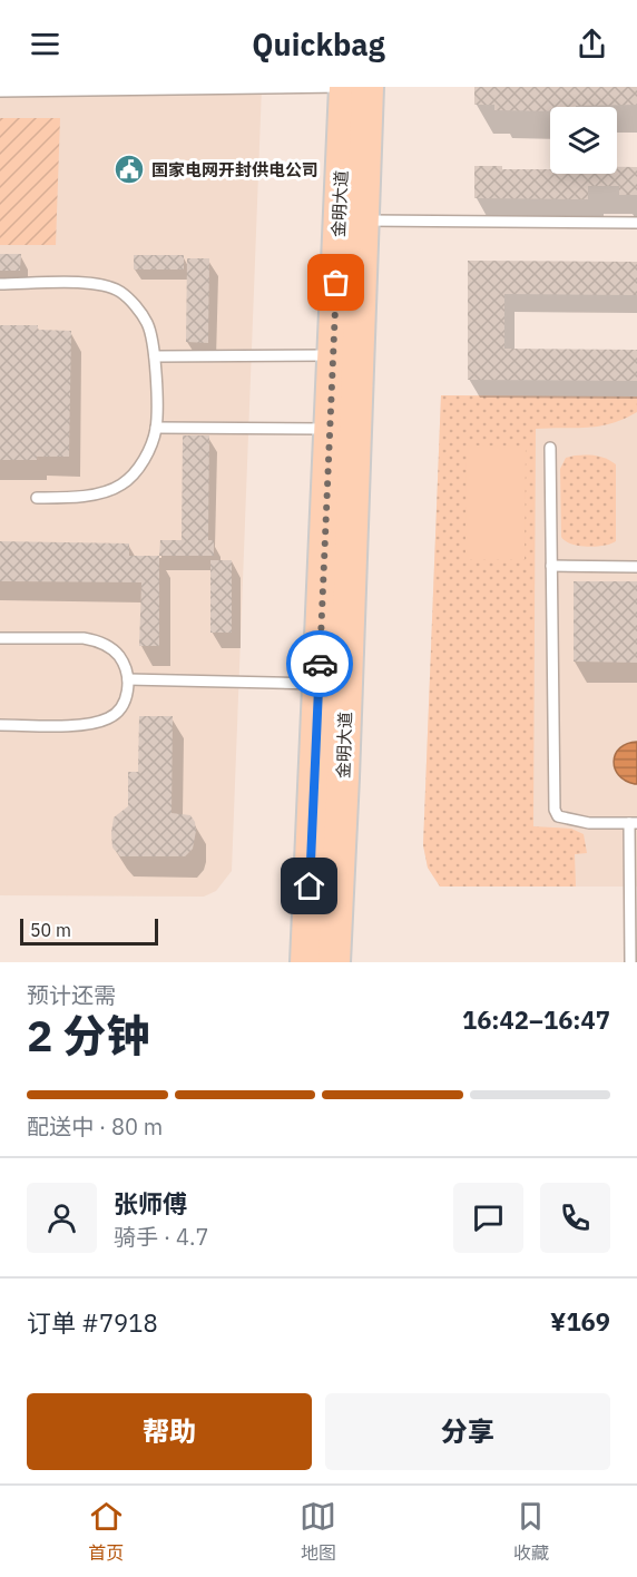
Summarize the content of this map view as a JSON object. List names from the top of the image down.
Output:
{
  "streets": {
    "main road": ["金明大道"]
  },
  "places": {
    "public building": ["国家电网开封供电公司"]
  },
  "scale_bar": "50 m",
  "page": {
    "header": "Quickbag",
    "scale": "50 m",
    "heading": ["2 分钟", "预计还需", "16:42–16:47"],
    "panel": [
      "张师傅",
      "骑手 · 4.7",
      "订单 #7918",
      "¥169"
    ],
    "bar": "配送中 · 80 m",
    "buttons": ["帮助", "分享"],
    "tabs": ["首页", "地图", "收藏"]
  }
}
